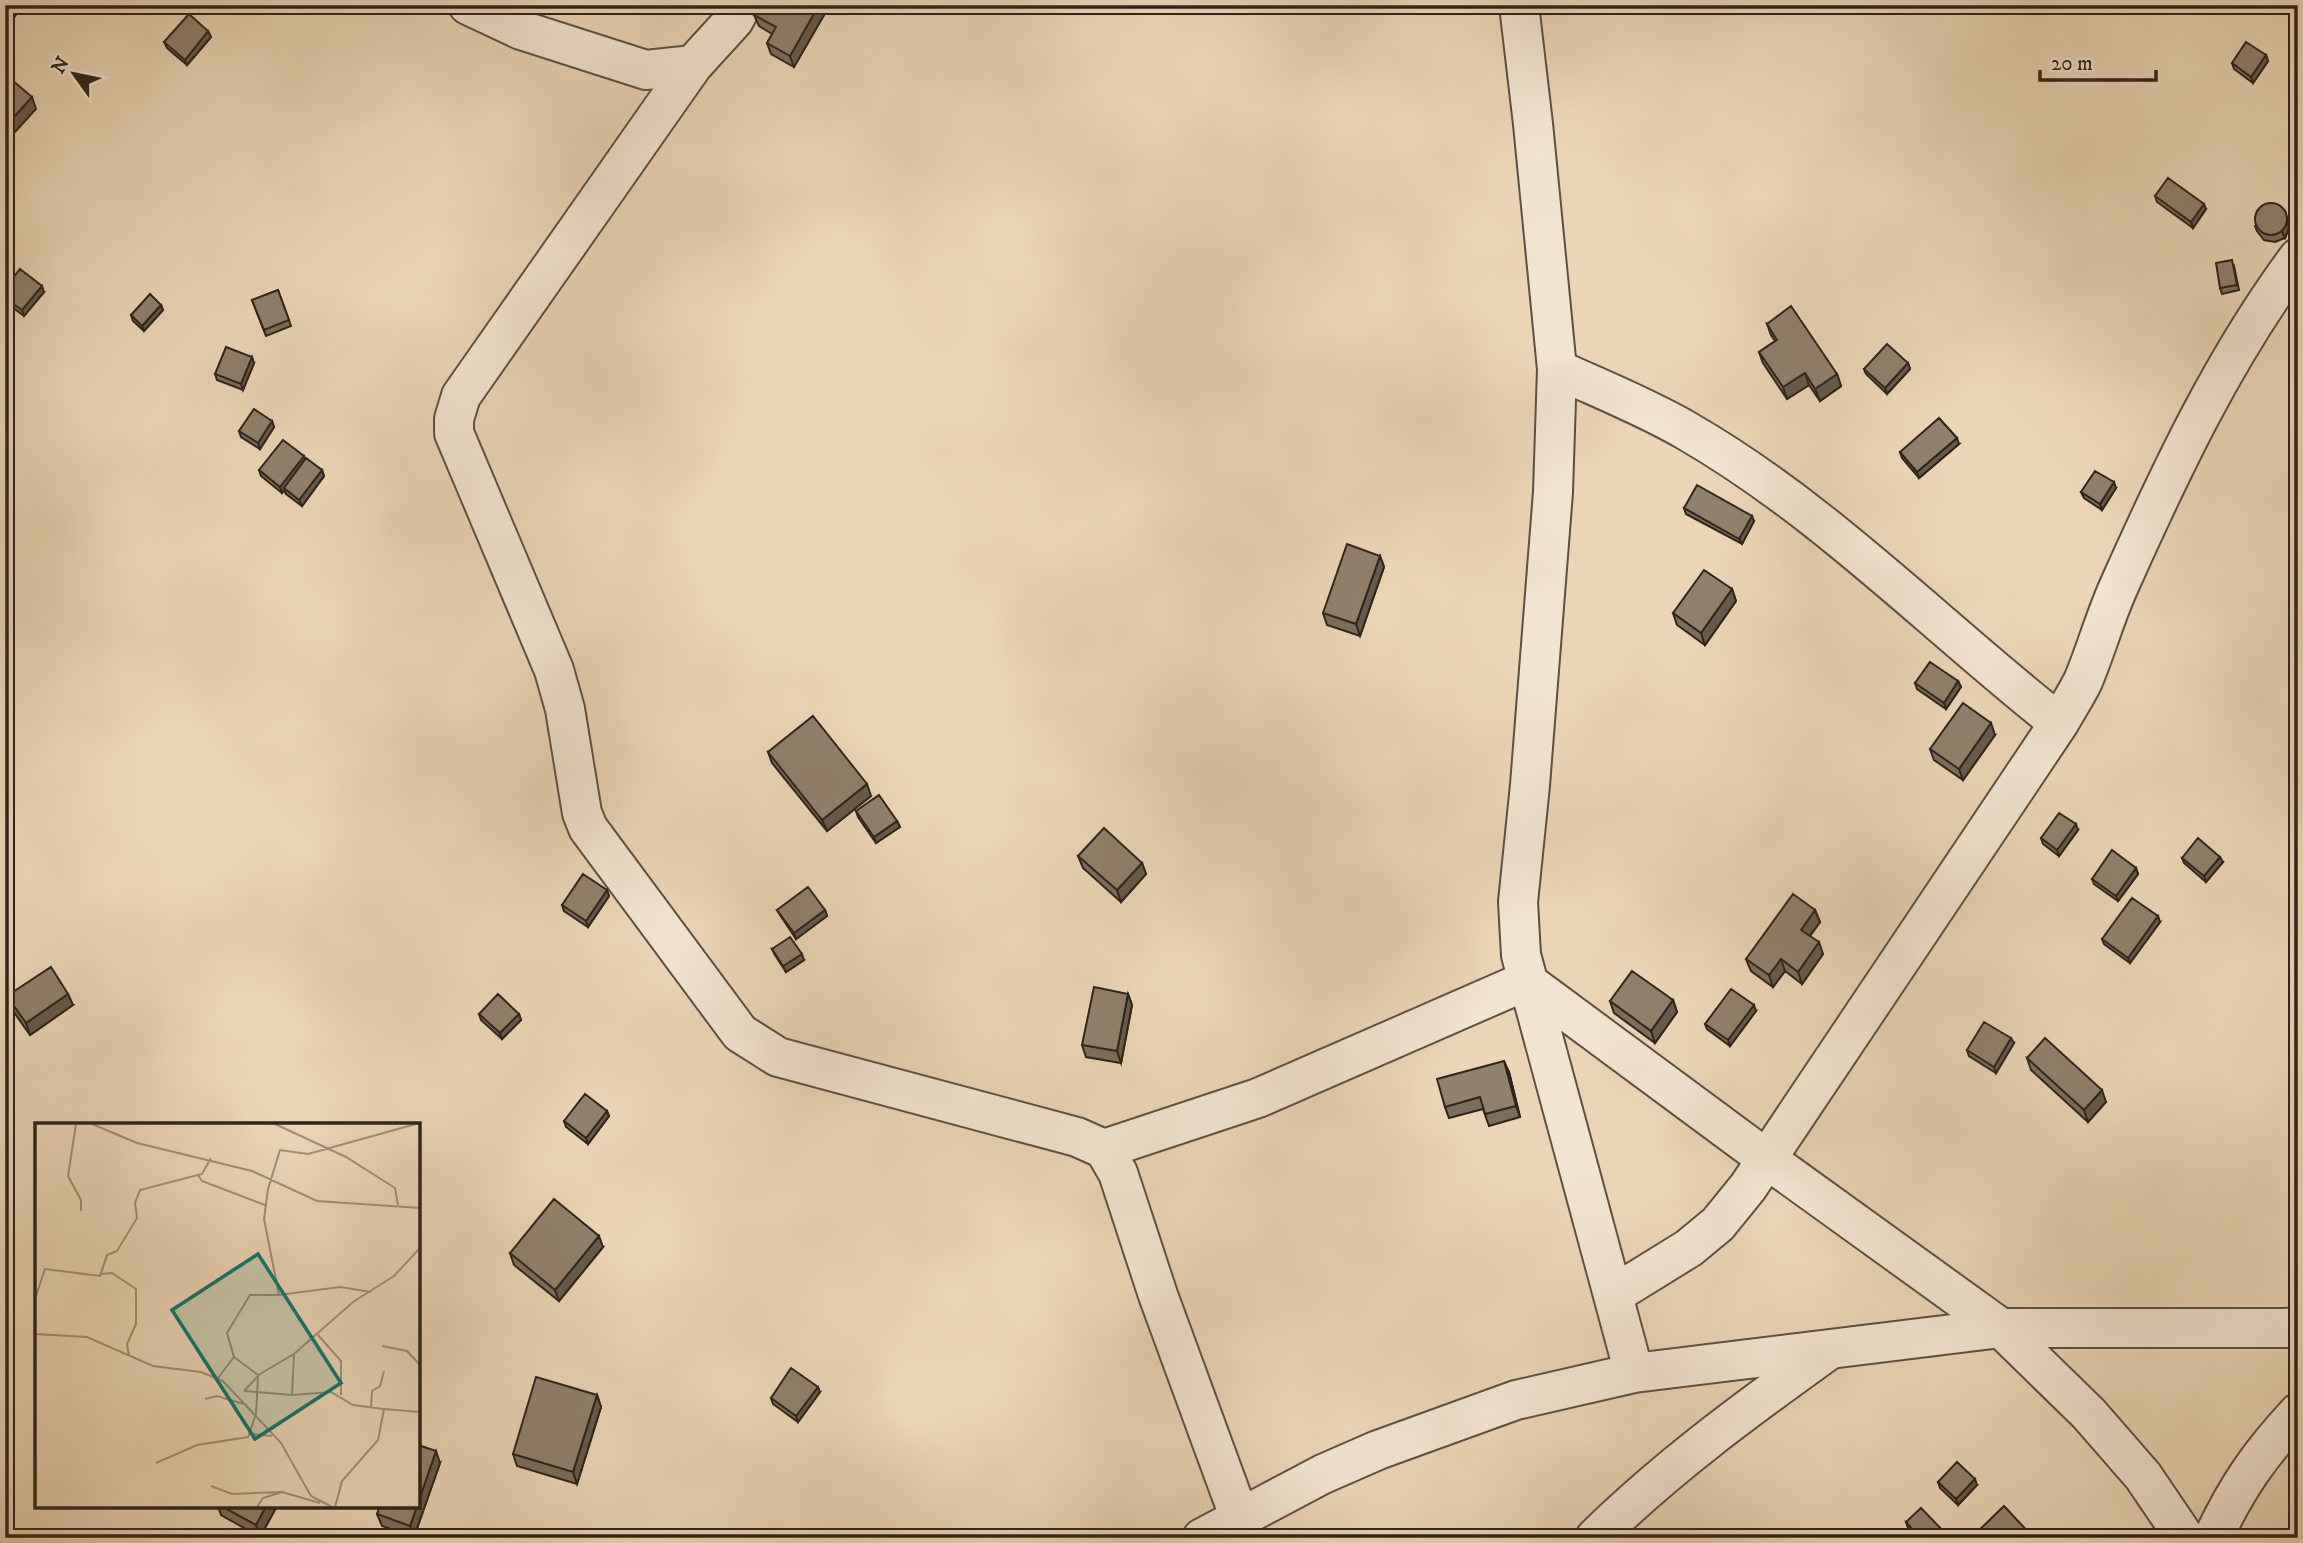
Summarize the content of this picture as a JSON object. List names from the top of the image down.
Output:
{
  "scale_bar": "20 m",
  "north": "top left"
}
